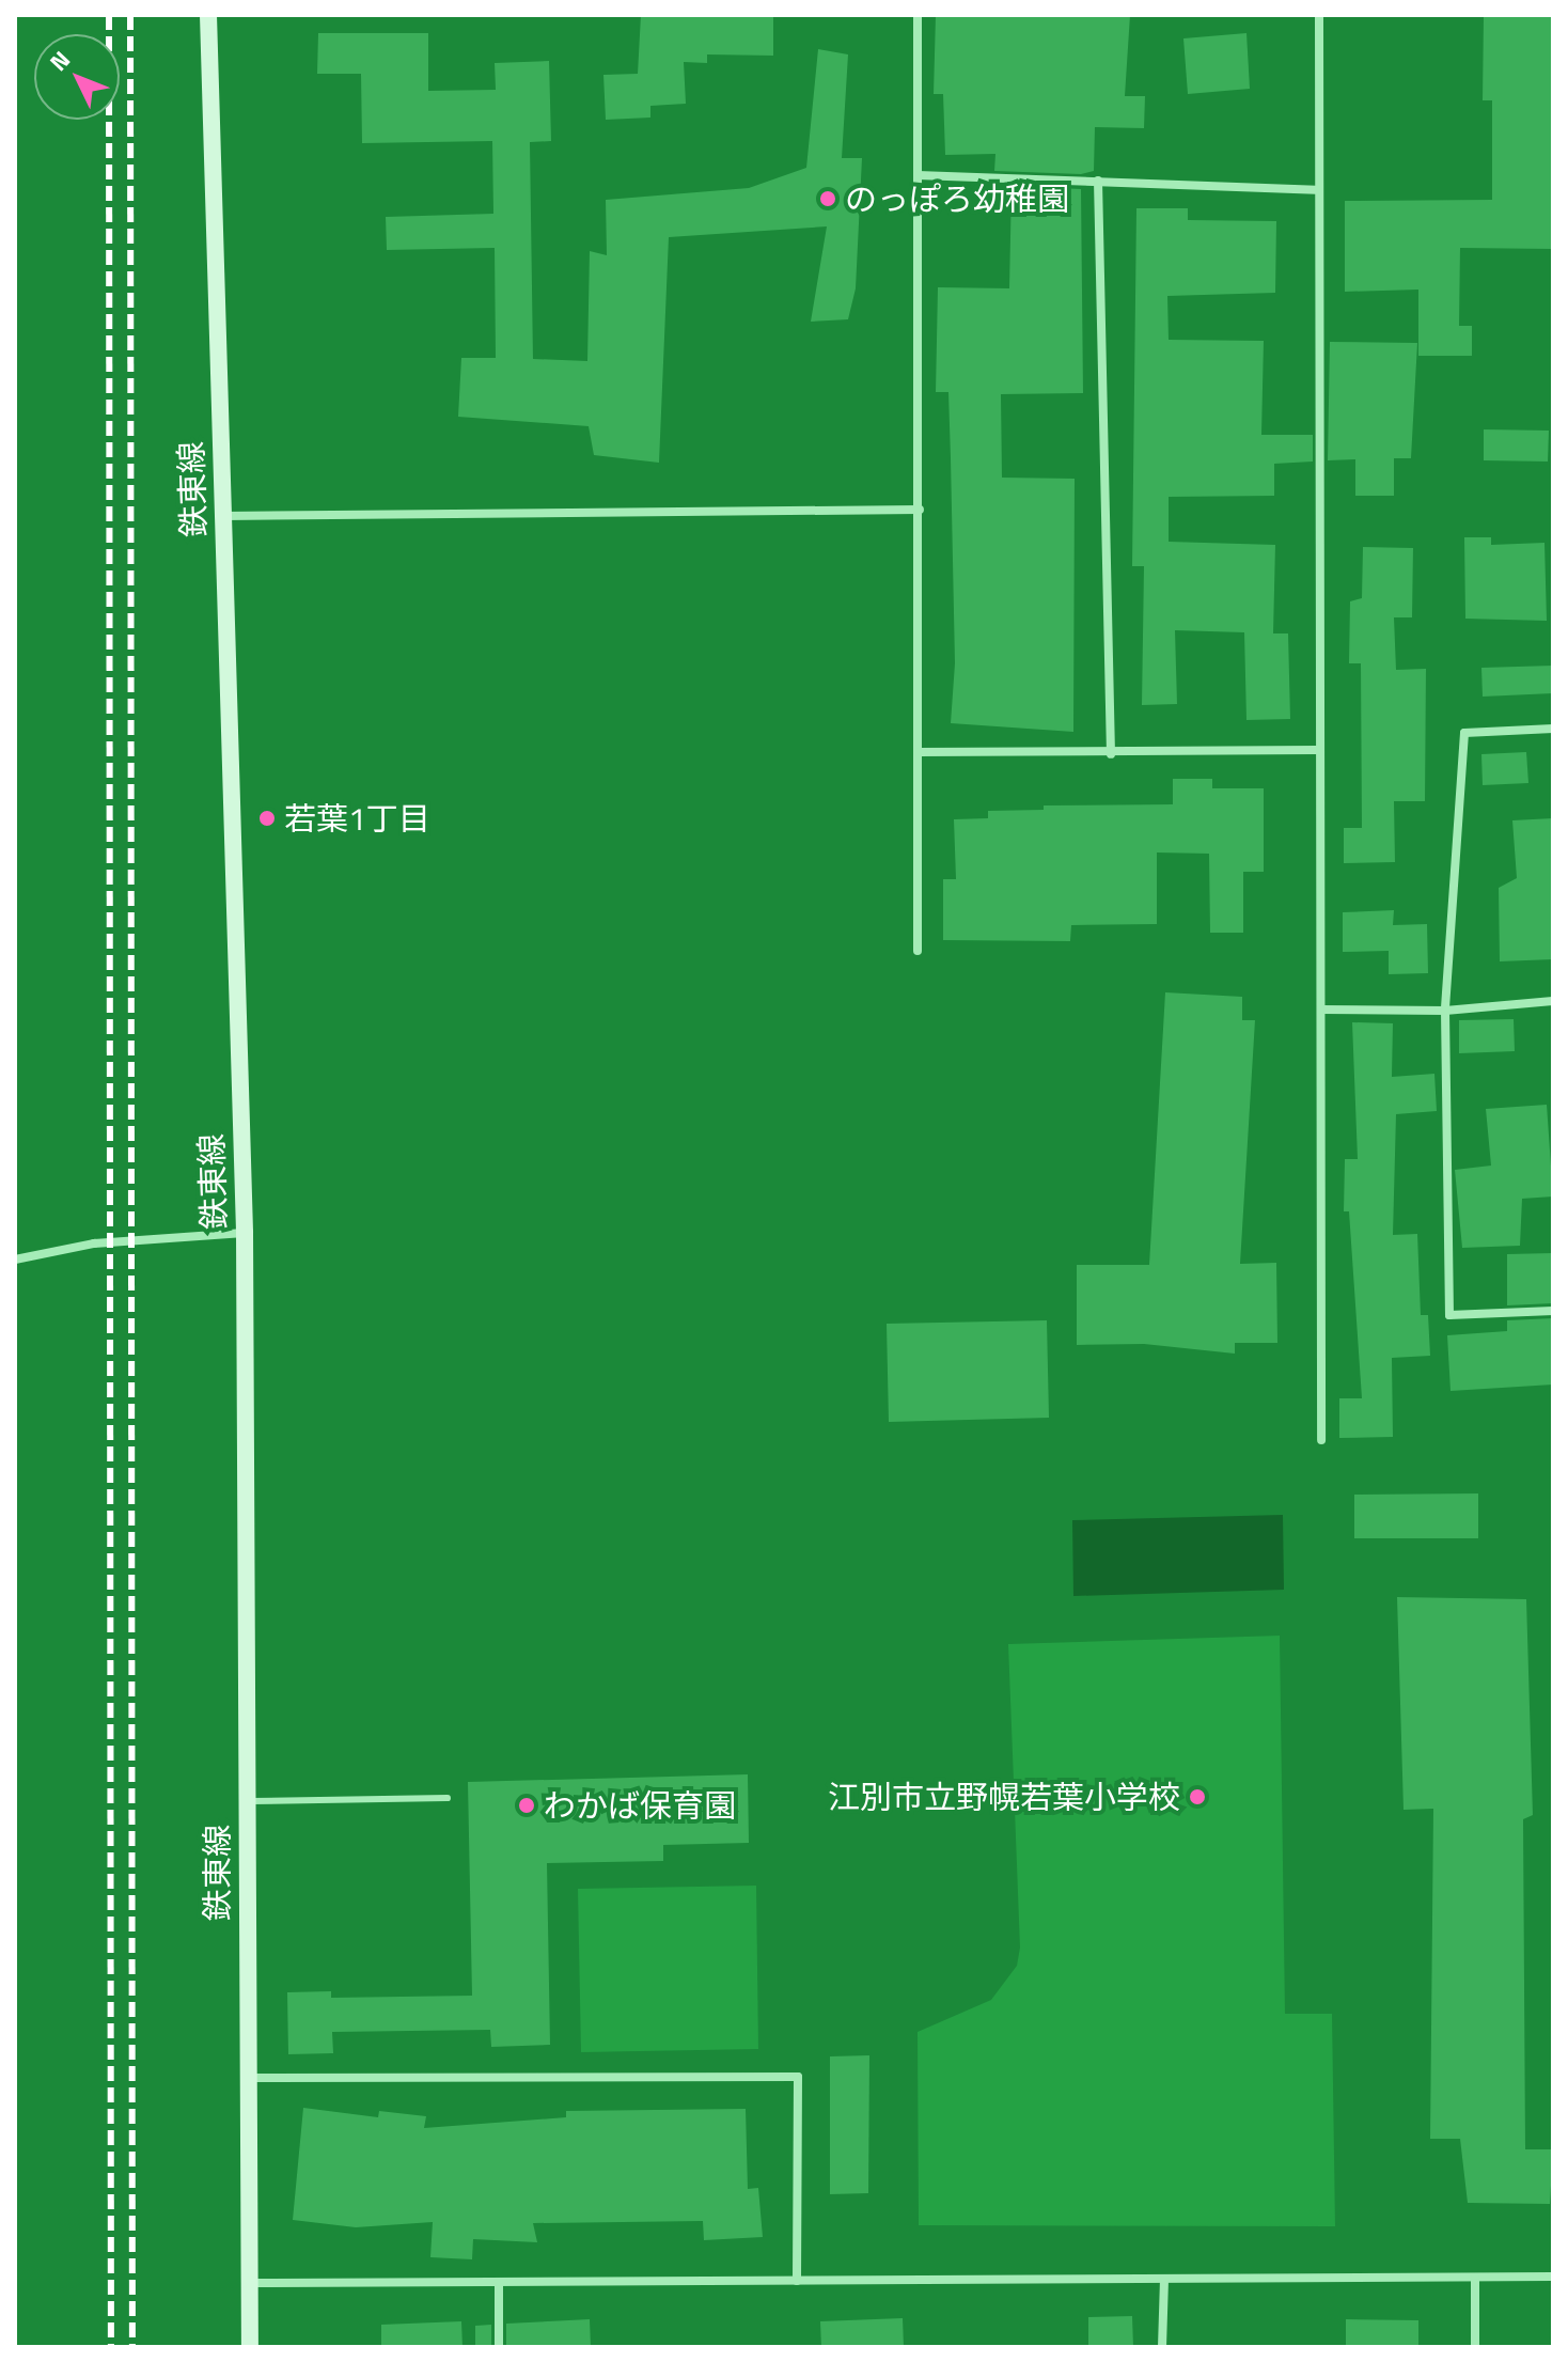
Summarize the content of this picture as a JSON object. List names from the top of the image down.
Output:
{
  "streets": {
    "street": ["鉄東線"]
  },
  "places": [
    "のっぽろ幼稚園",
    "若葉1丁目",
    "江別市立野幌若葉小学校",
    "わかば保育園"
  ],
  "north": "top left"
}
